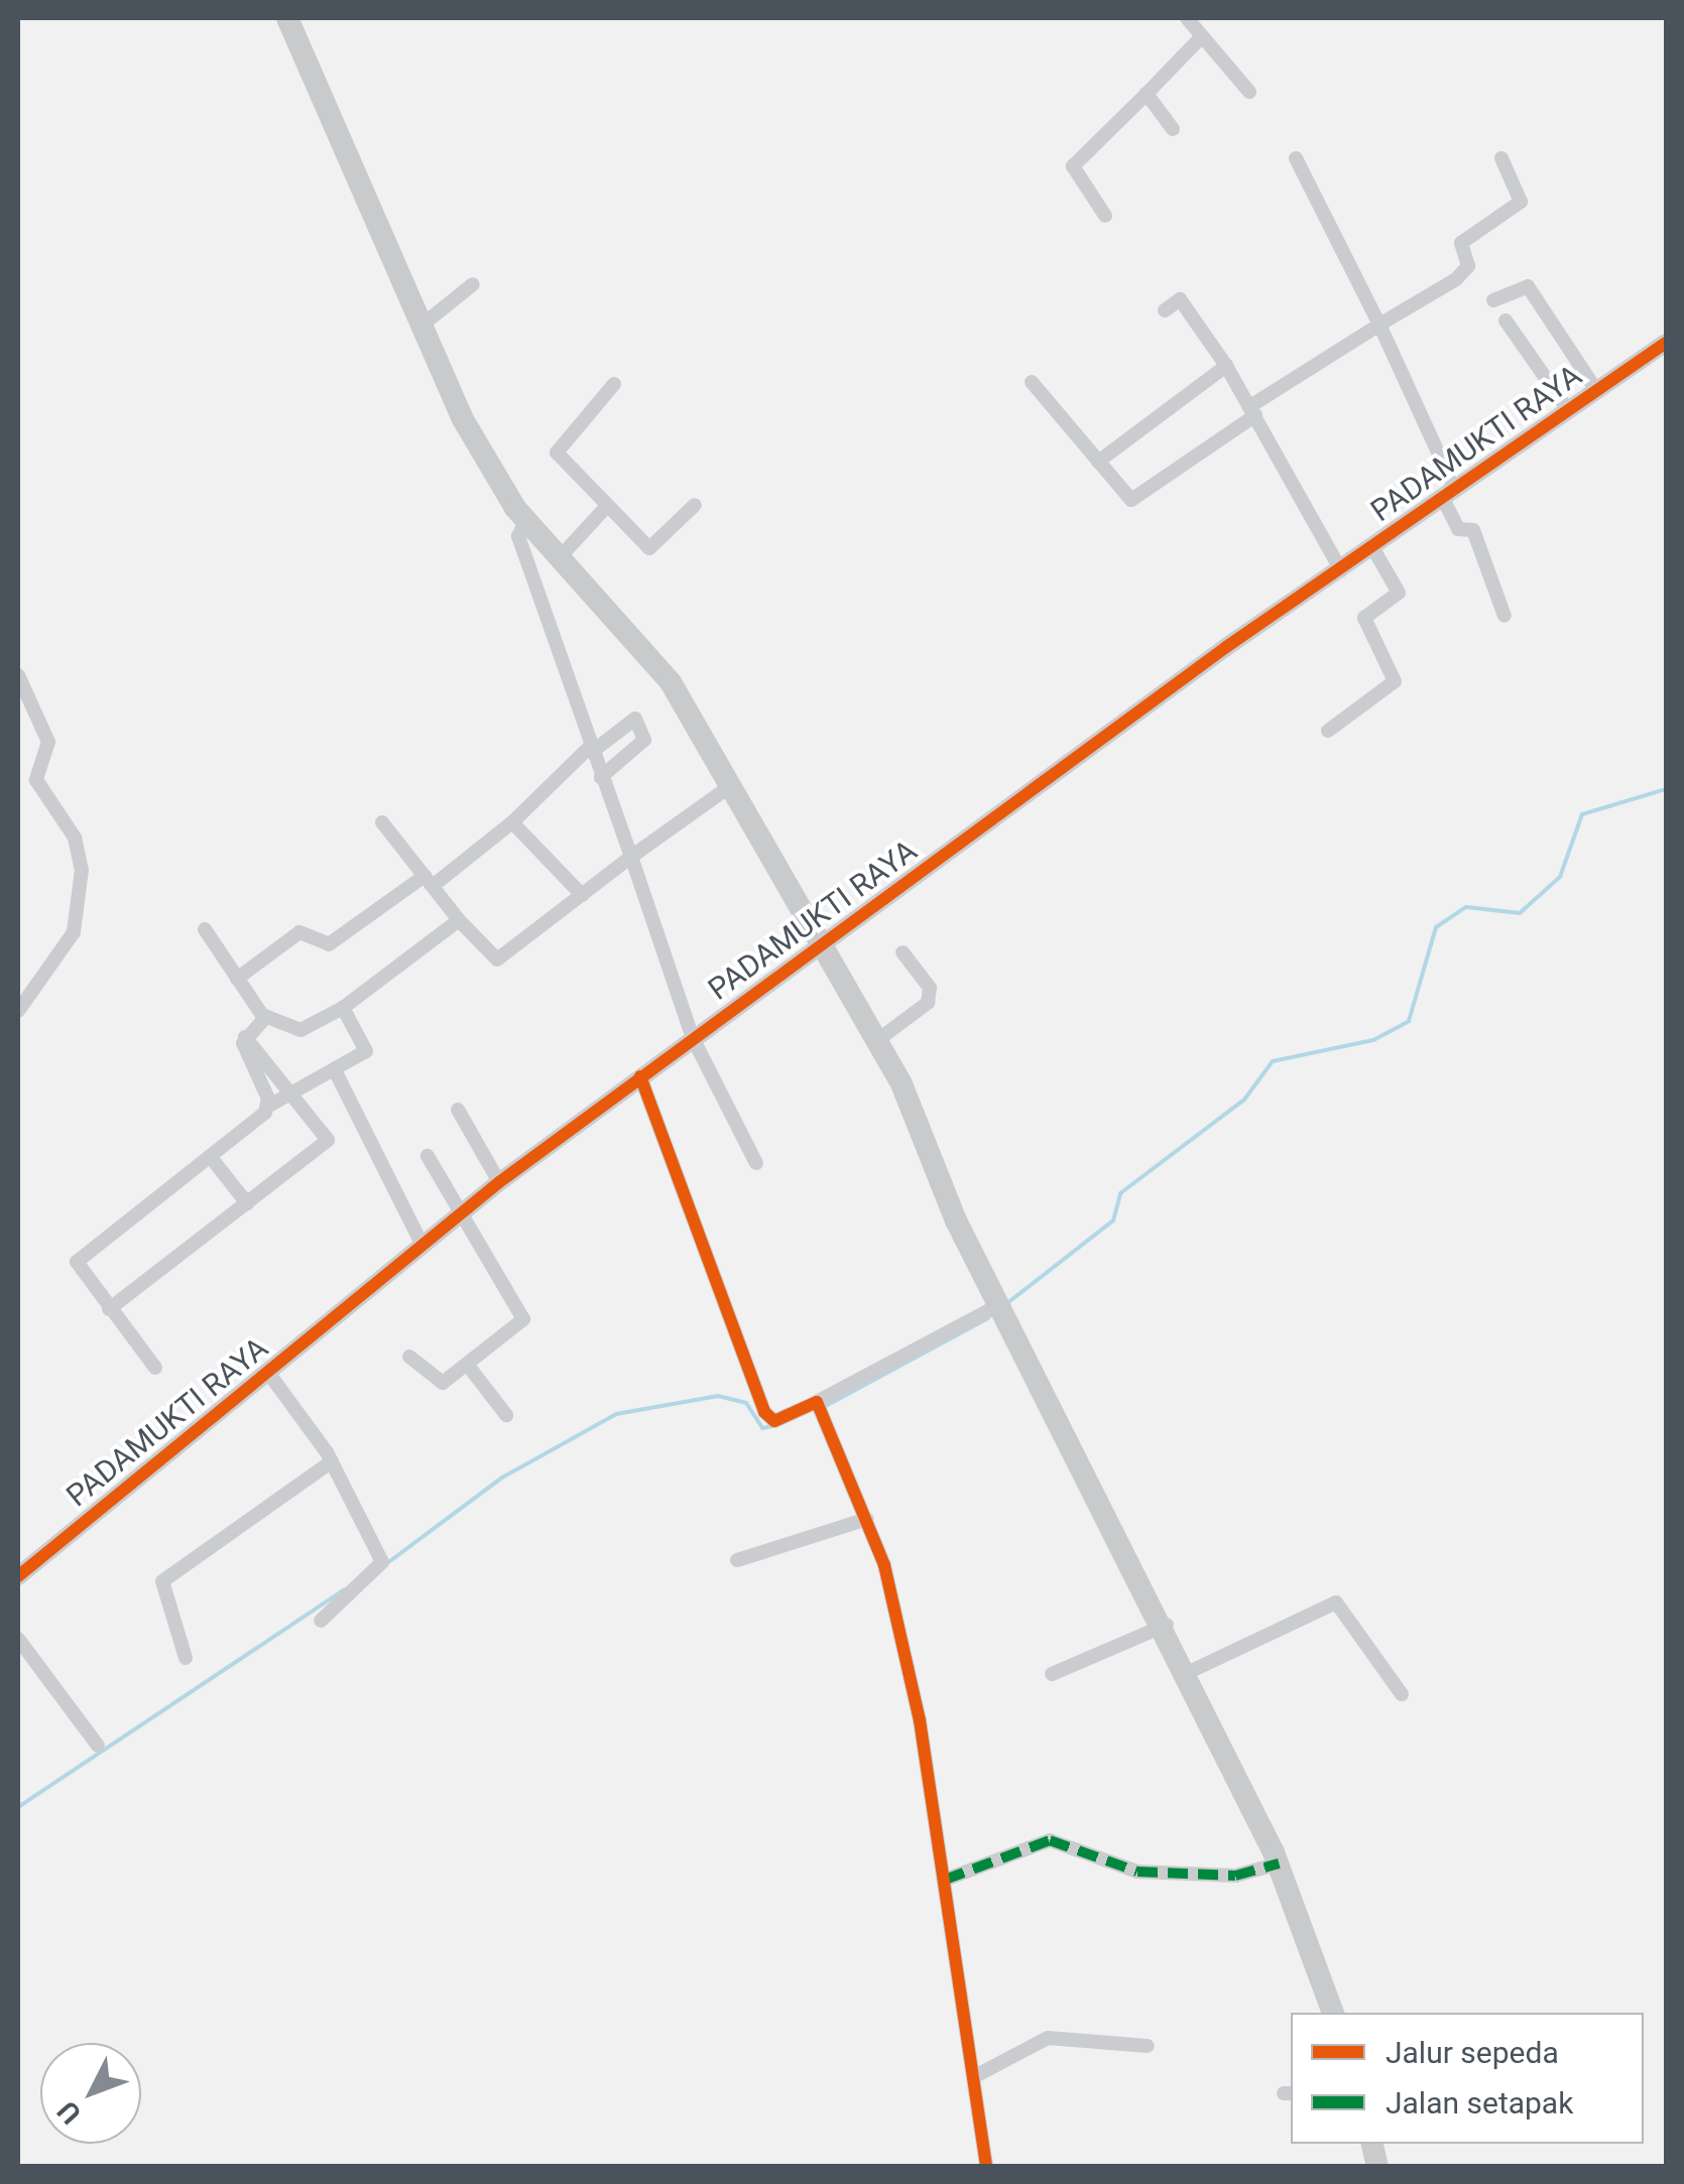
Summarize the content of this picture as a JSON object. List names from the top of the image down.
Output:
{
  "streets": {
    "street": ["PADAMUKTI RAYA"]
  },
  "legend": ["Jalur sepeda", "Jalan setapak"],
  "north": "bottom left"
}
